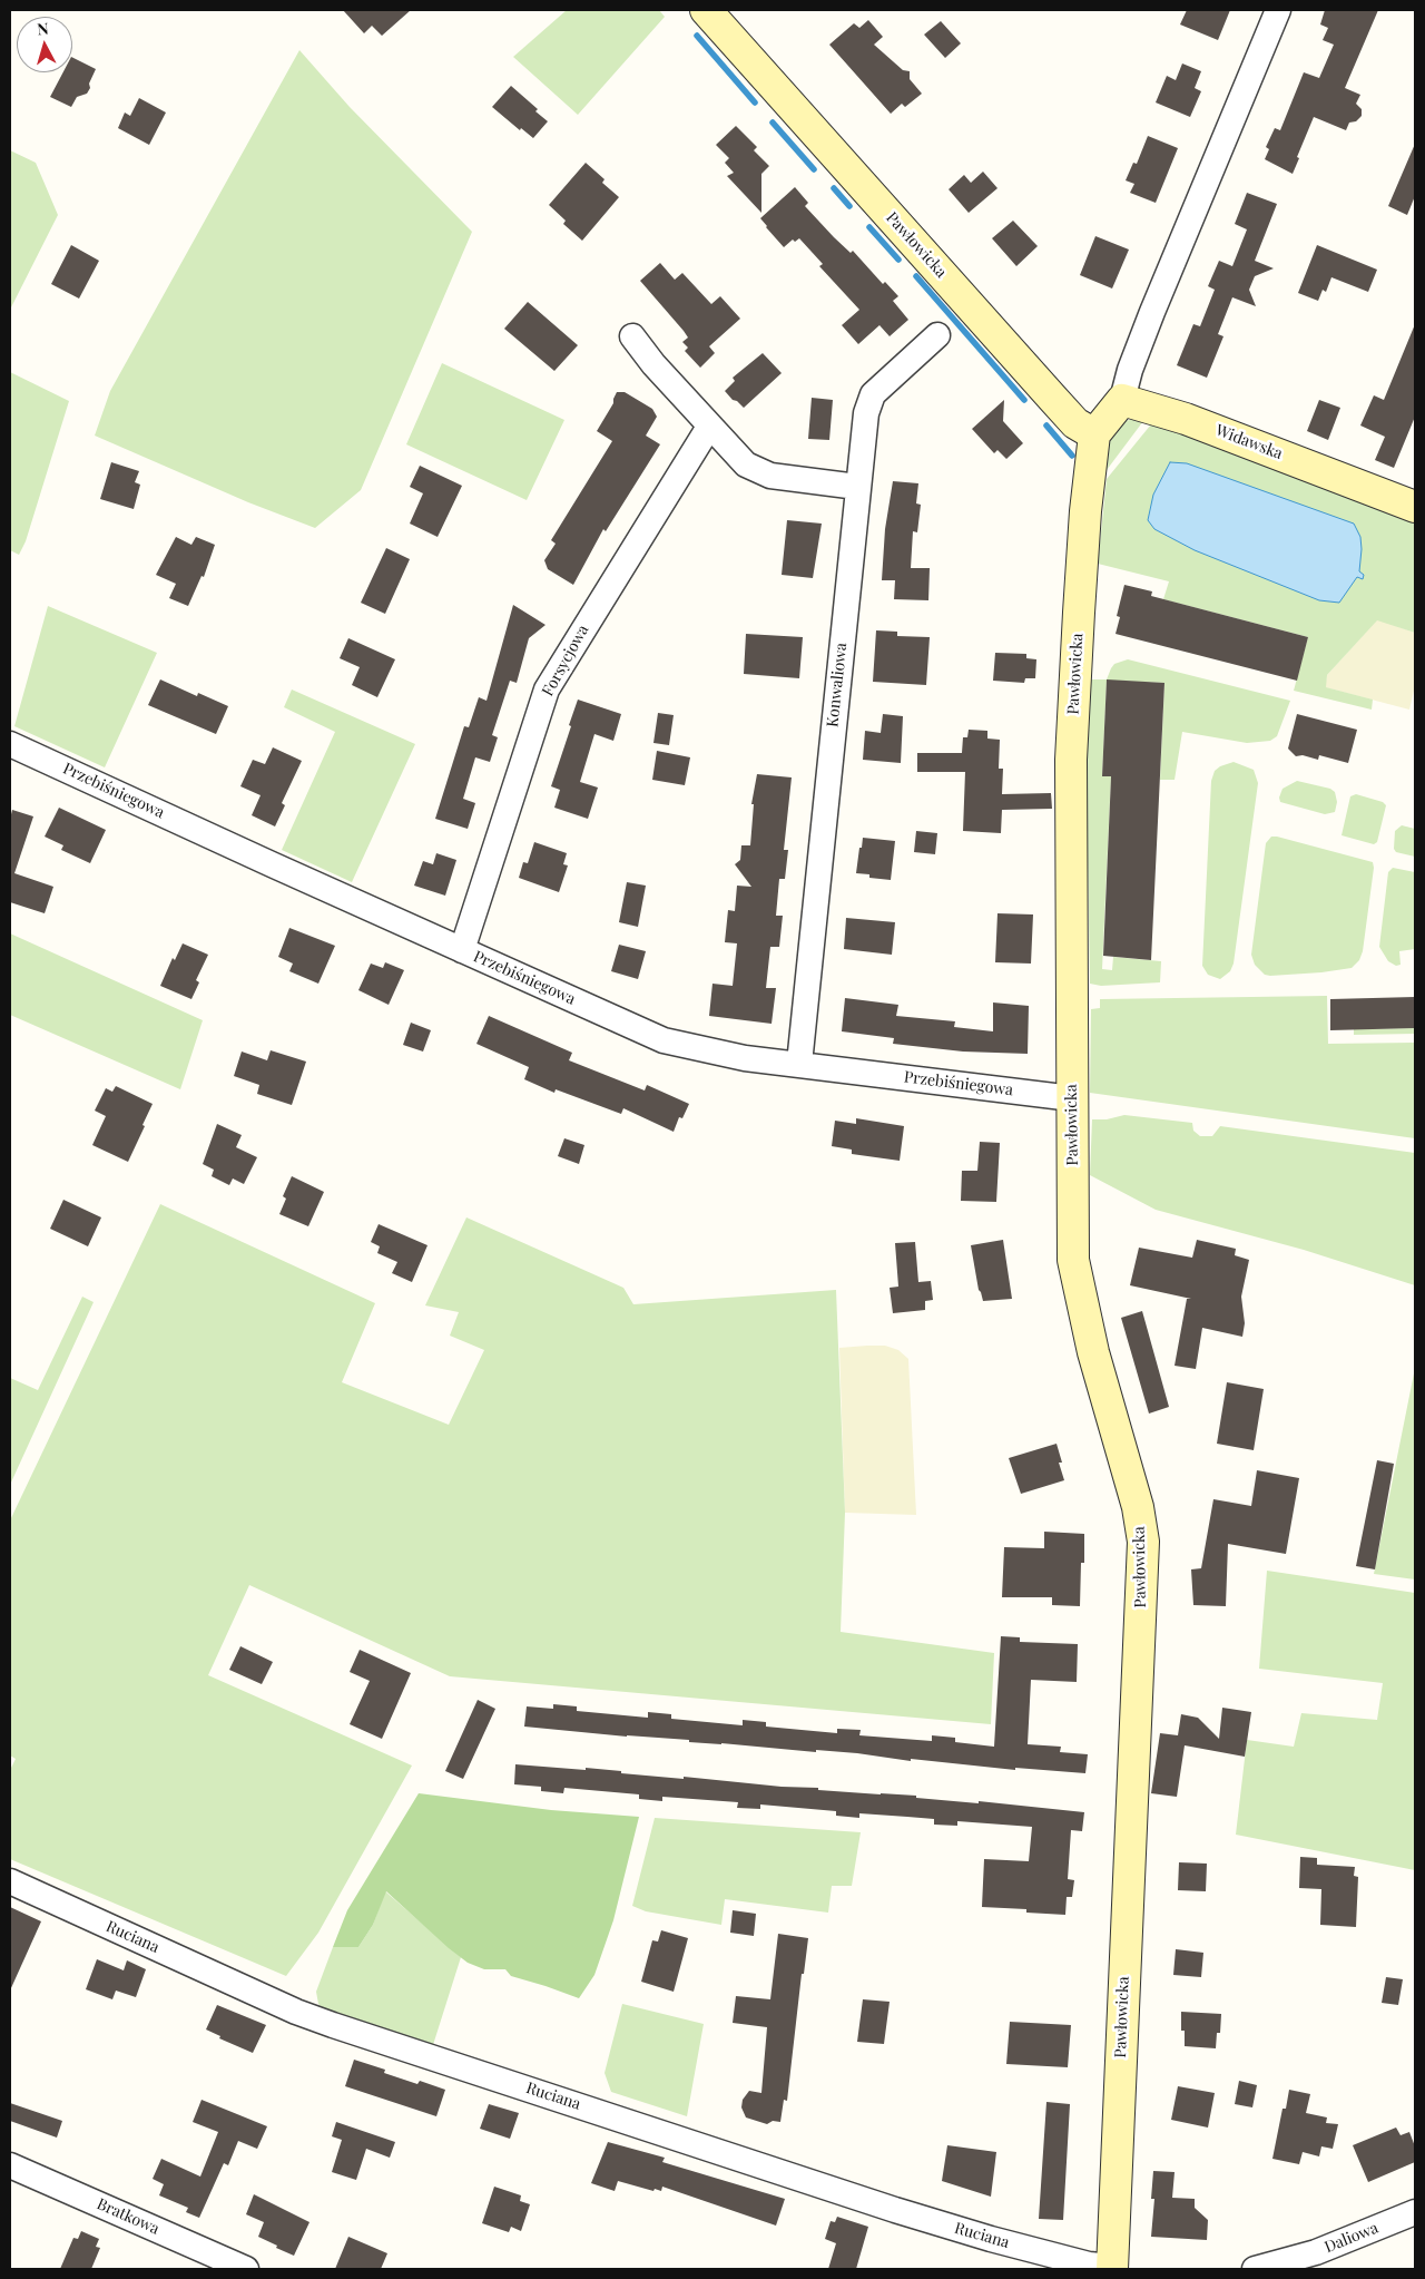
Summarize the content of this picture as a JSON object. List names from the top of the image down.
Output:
{
  "streets": {
    "street": [
      "Pawłowicka",
      "Widawska",
      "Forsycjowa",
      "Konwaliowa",
      "Przebiśniegowa",
      "Ruciana",
      "Bratkowa",
      "Daliowa"
    ]
  },
  "crossings": [
    ["Pawłowicka", "Przebiśniegowa"],
    ["Pawłowicka", "Ruciana"],
    ["Forsycjowa", "Przebiśniegowa"],
    ["Konwaliowa", "Przebiśniegowa"]
  ],
  "north": "top"
}
